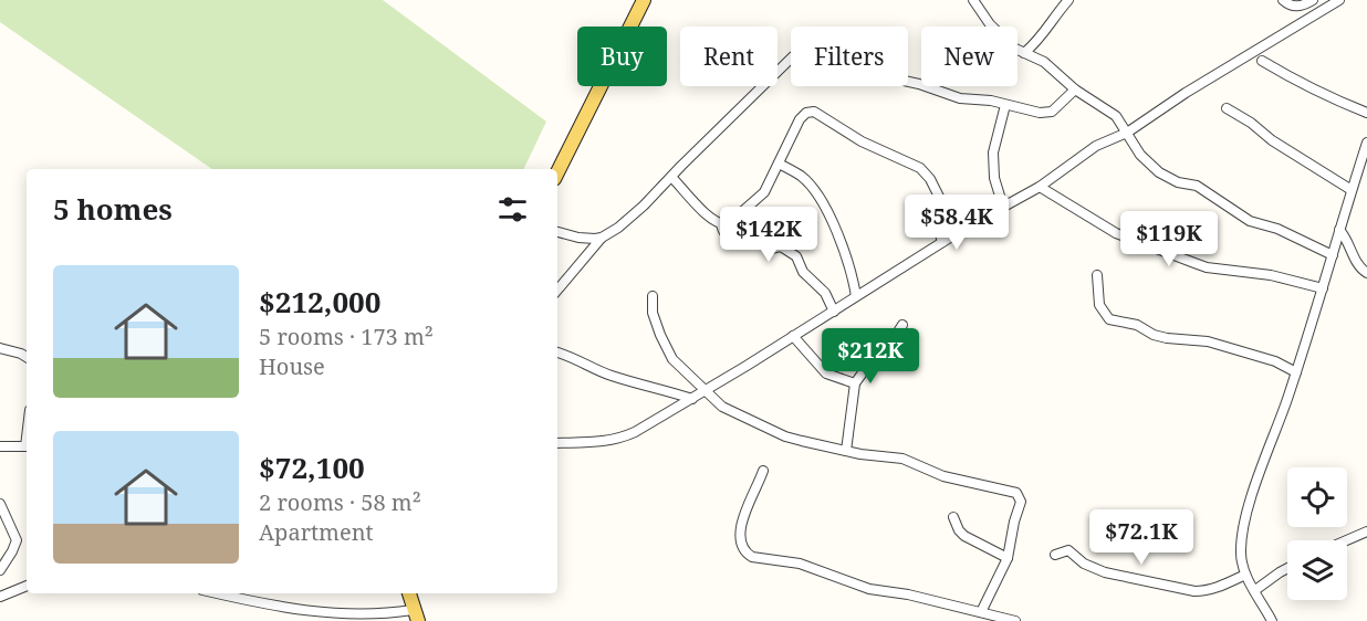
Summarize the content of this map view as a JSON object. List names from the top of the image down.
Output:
{
  "page": {
    "chip": [
      "Buy",
      "Rent",
      "Filters",
      "New"
    ],
    "heading": "5 homes",
    "price": [
      "$58.4K",
      "$142K",
      "$119K",
      "$212K",
      "$72.1K"
    ],
    "list": [
      {
        "name": "$212,000",
        "note": "5 rooms · 173 m² · House"
      },
      {
        "name": "$72,100",
        "note": "2 rooms · 58 m² · Apartment"
      }
    ]
  }
}
